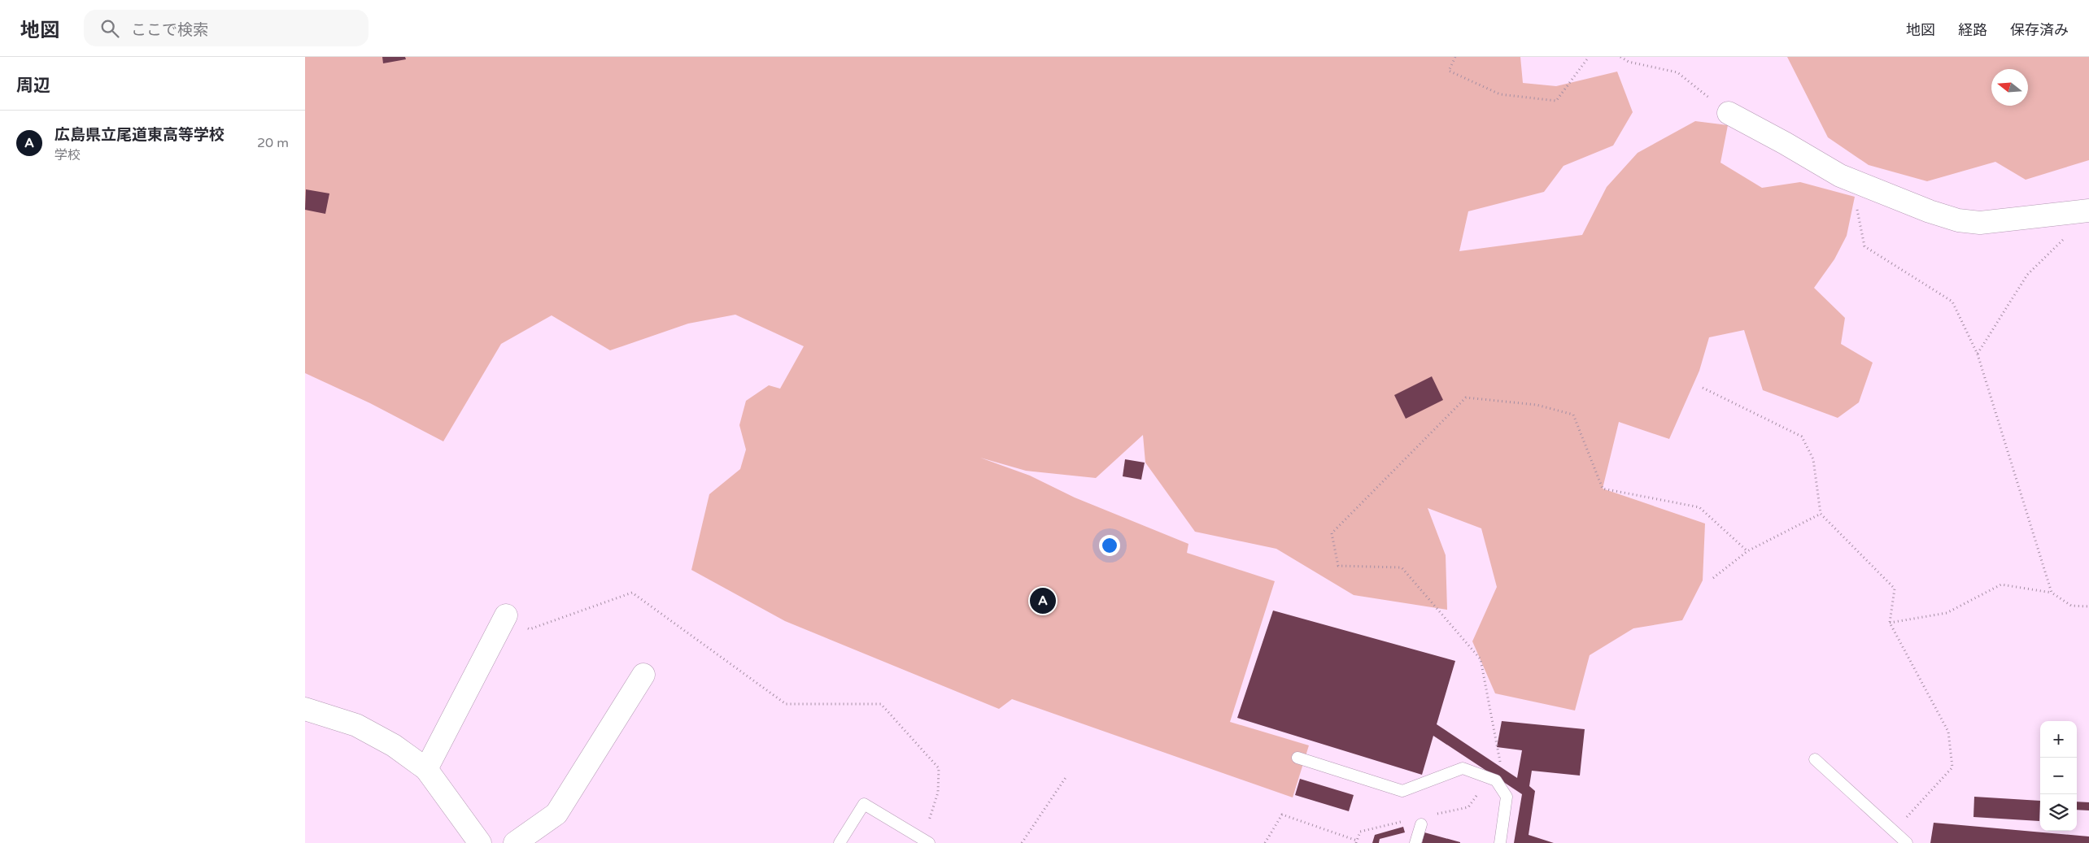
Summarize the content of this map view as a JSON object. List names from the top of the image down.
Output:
{
  "north": "left",
  "page": {
    "header": "地図",
    "search": "ここで検索",
    "nav": ["地図", "経路", "保存済み"],
    "heading": "周辺",
    "list": [
      {
        "mark": "A",
        "name": "広島県立尾道東高等学校",
        "note": "学校",
        "value": "20 m"
      }
    ],
    "pins": "A",
    "map_buttons": ["+", "−"]
  }
}
